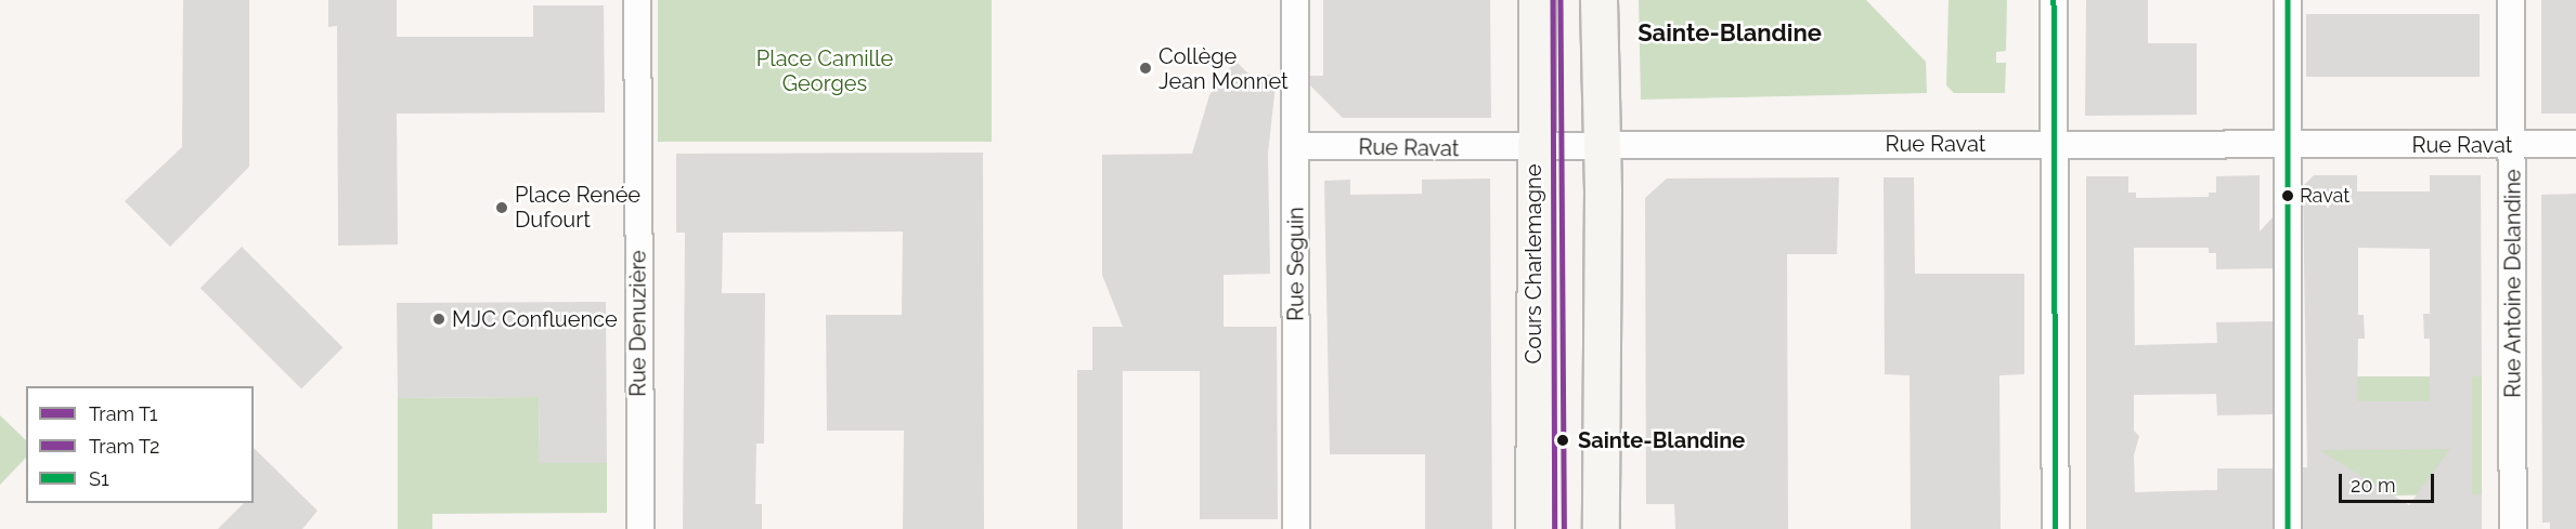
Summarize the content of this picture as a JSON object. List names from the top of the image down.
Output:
{
  "streets": {
    "street": [
      "Rue Ravat",
      "Rue Seguin",
      "Cours Charlemagne",
      "Rue Antoine Delandine",
      "Rue Denuzière"
    ]
  },
  "crossings": [
    ["Rue Ravat", "Rue Seguin"],
    ["Rue Ravat", "Cours Charlemagne"],
    ["Rue Ravat", "Rue Antoine Delandine"]
  ],
  "districts": ["Sainte-Blandine"],
  "parks": ["Place Camille Georges"],
  "places": [
    "Collège Jean Monnet",
    "Ravat",
    "Place Renée Dufourt",
    "MJC Confluence",
    "Sainte-Blandine"
  ],
  "lines": ["tram line T1", "tram line T2", "transit line S1"],
  "legend": ["Tram T1", "Tram T2", "S1"],
  "scale_bar": "20 m"
}
